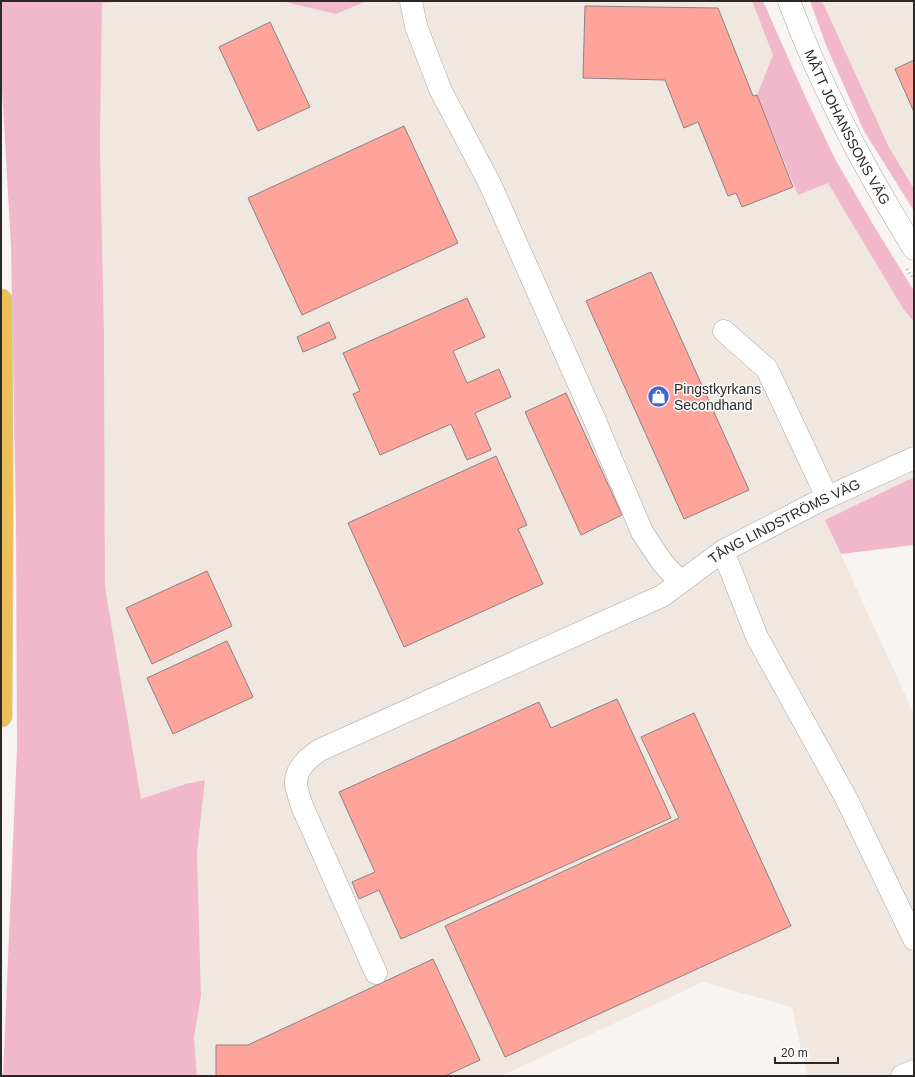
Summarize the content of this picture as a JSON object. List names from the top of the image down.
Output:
{
  "streets": {
    "street": ["MÅTT JOHANSSONS VÄG", "TÅNG LINDSTRÖMS VÄG"]
  },
  "places": {
    "shop": ["Pingstkyrkans Secondhand"]
  },
  "scale_bar": "20 m"
}
